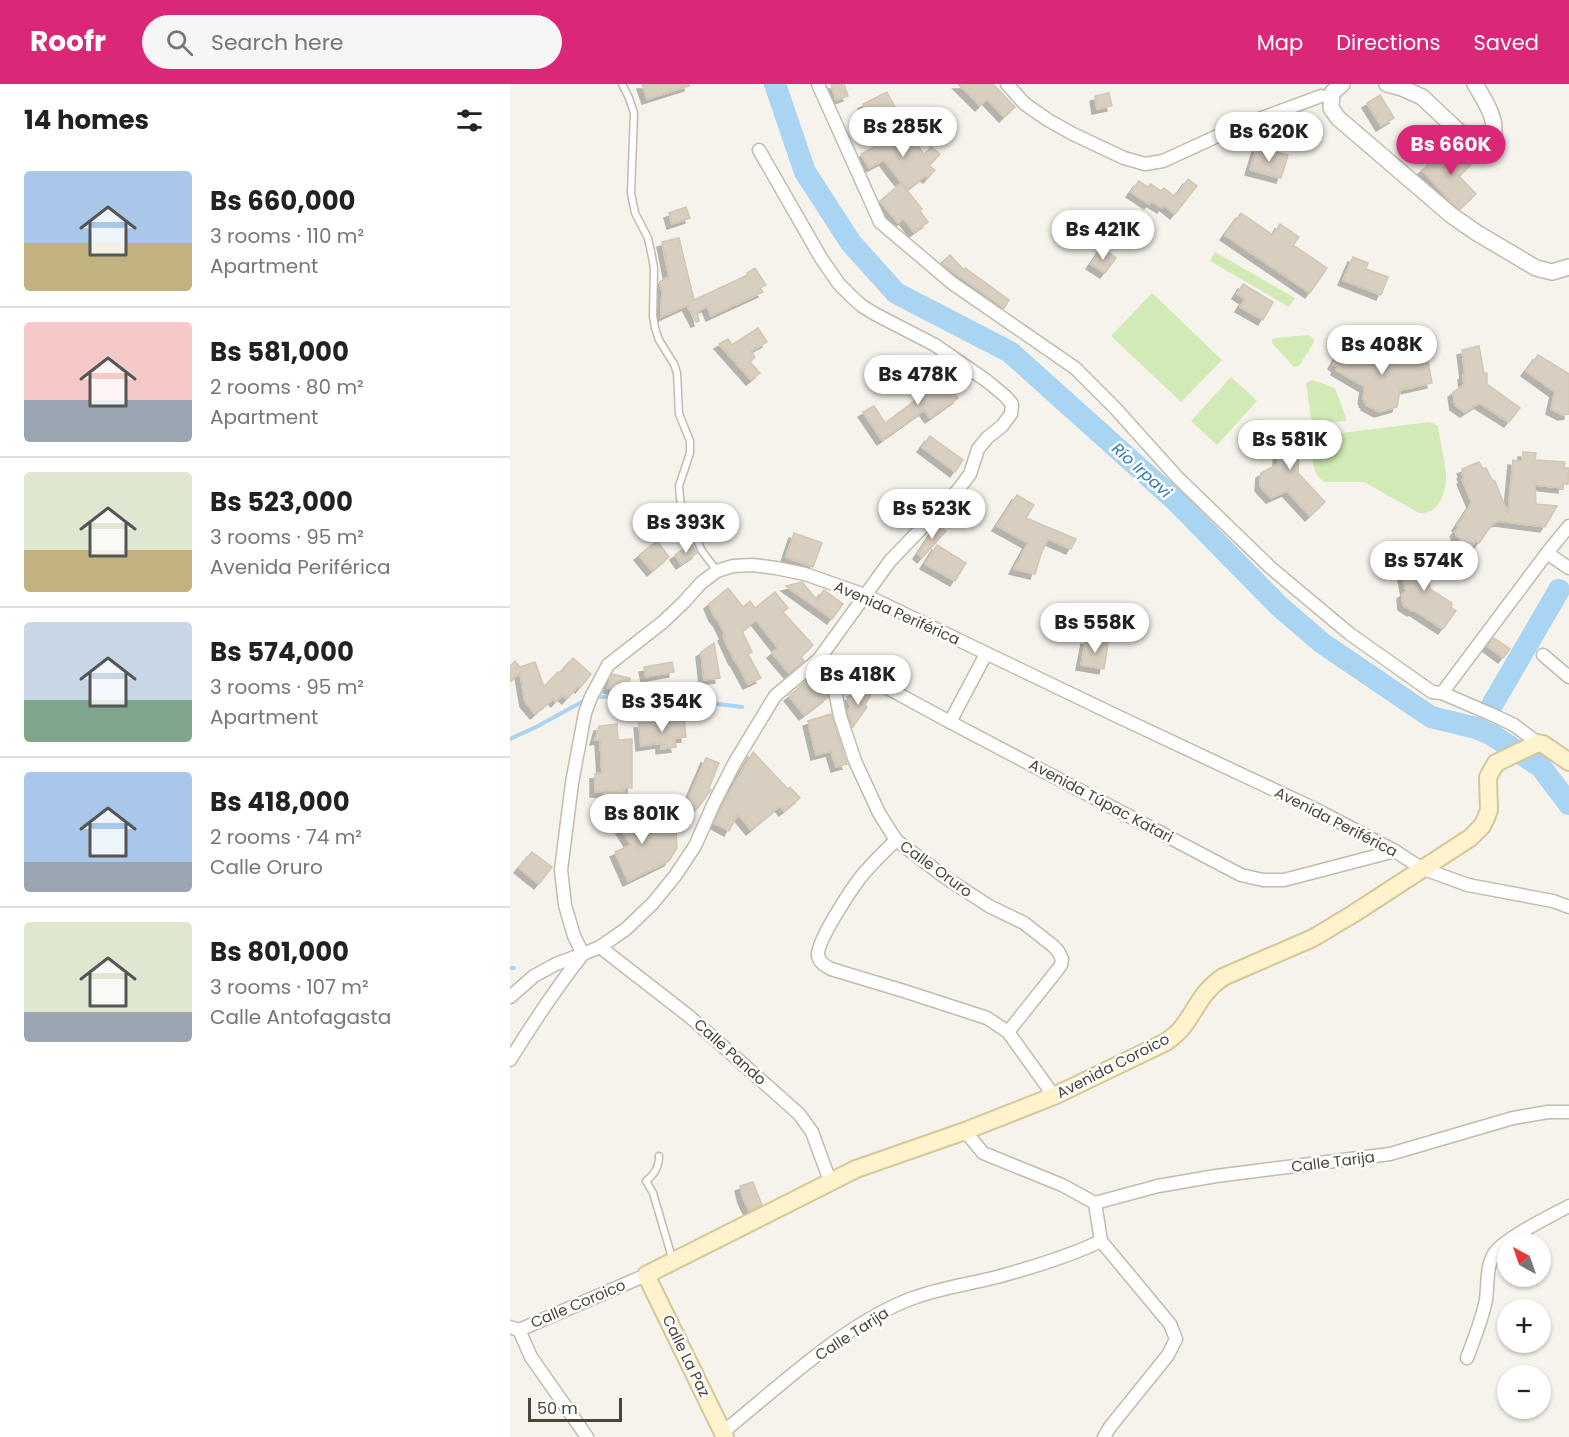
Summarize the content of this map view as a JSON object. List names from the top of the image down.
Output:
{
  "streets": {
    "main road": ["Avenida Coroico", "Calle La Paz"],
    "street": [
      "Avenida Periférica",
      "Avenida Túpac Katari",
      "Calle Oruro",
      "Calle Pando",
      "Calle Tarija",
      "Calle Coroico"
    ]
  },
  "crossings": [
    ["Avenida Periférica", "Avenida Túpac Katari"],
    ["Avenida Periférica", "Avenida Coroico"],
    ["Avenida Túpac Katari", "Calle Oruro"],
    ["Calle Pando", "Avenida Coroico"],
    ["Avenida Coroico", "Calle Coroico"],
    ["Avenida Coroico", "Calle La Paz"],
    ["Calle Tarija", "Calle La Paz"],
    ["Calle Coroico", "Calle La Paz"]
  ],
  "water": ["Río Irpavi"],
  "scale_bar": "50 m",
  "north": "top left",
  "page": {
    "header": "Roofr",
    "search": "Search here",
    "nav": ["Map", "Directions", "Saved"],
    "heading": "14 homes",
    "price": [
      "Bs 285K",
      "Bs 620K",
      "Bs 660K",
      "Bs 421K",
      "Bs 408K",
      "Bs 478K",
      "Bs 581K",
      "Bs 523K",
      "Bs 393K",
      "Bs 574K",
      "Bs 558K",
      "Bs 418K",
      "Bs 354K",
      "Bs 801K"
    ],
    "list": [
      {
        "name": "Bs 660,000",
        "note": "3 rooms · 110 m² · Apartment"
      },
      {
        "name": "Bs 581,000",
        "note": "2 rooms · 80 m² · Apartment"
      },
      {
        "name": "Bs 523,000",
        "note": "3 rooms · 95 m² · Avenida Periférica"
      },
      {
        "name": "Bs 574,000",
        "note": "3 rooms · 95 m² · Apartment"
      },
      {
        "name": "Bs 418,000",
        "note": "2 rooms · 74 m² · Calle Oruro"
      },
      {
        "name": "Bs 801,000",
        "note": "3 rooms · 107 m² · Calle Antofagasta"
      }
    ],
    "map_buttons": ["+", "−"],
    "scale": "50 m"
  }
}
